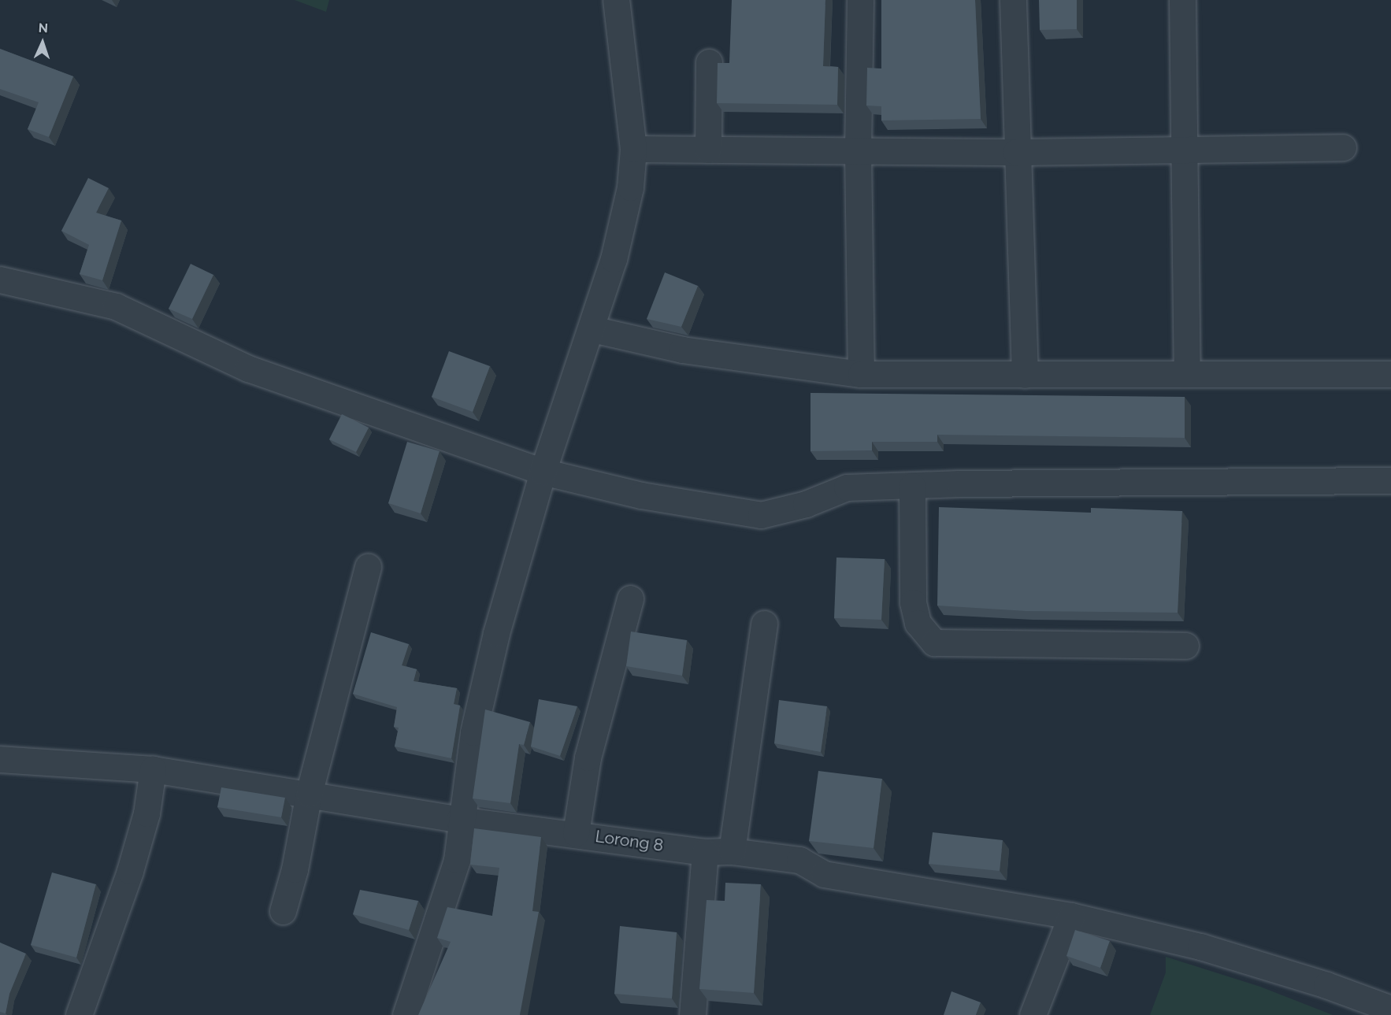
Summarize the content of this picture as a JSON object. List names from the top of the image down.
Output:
{
  "streets": {
    "street": ["Lorong 8"]
  },
  "north": "top"
}
